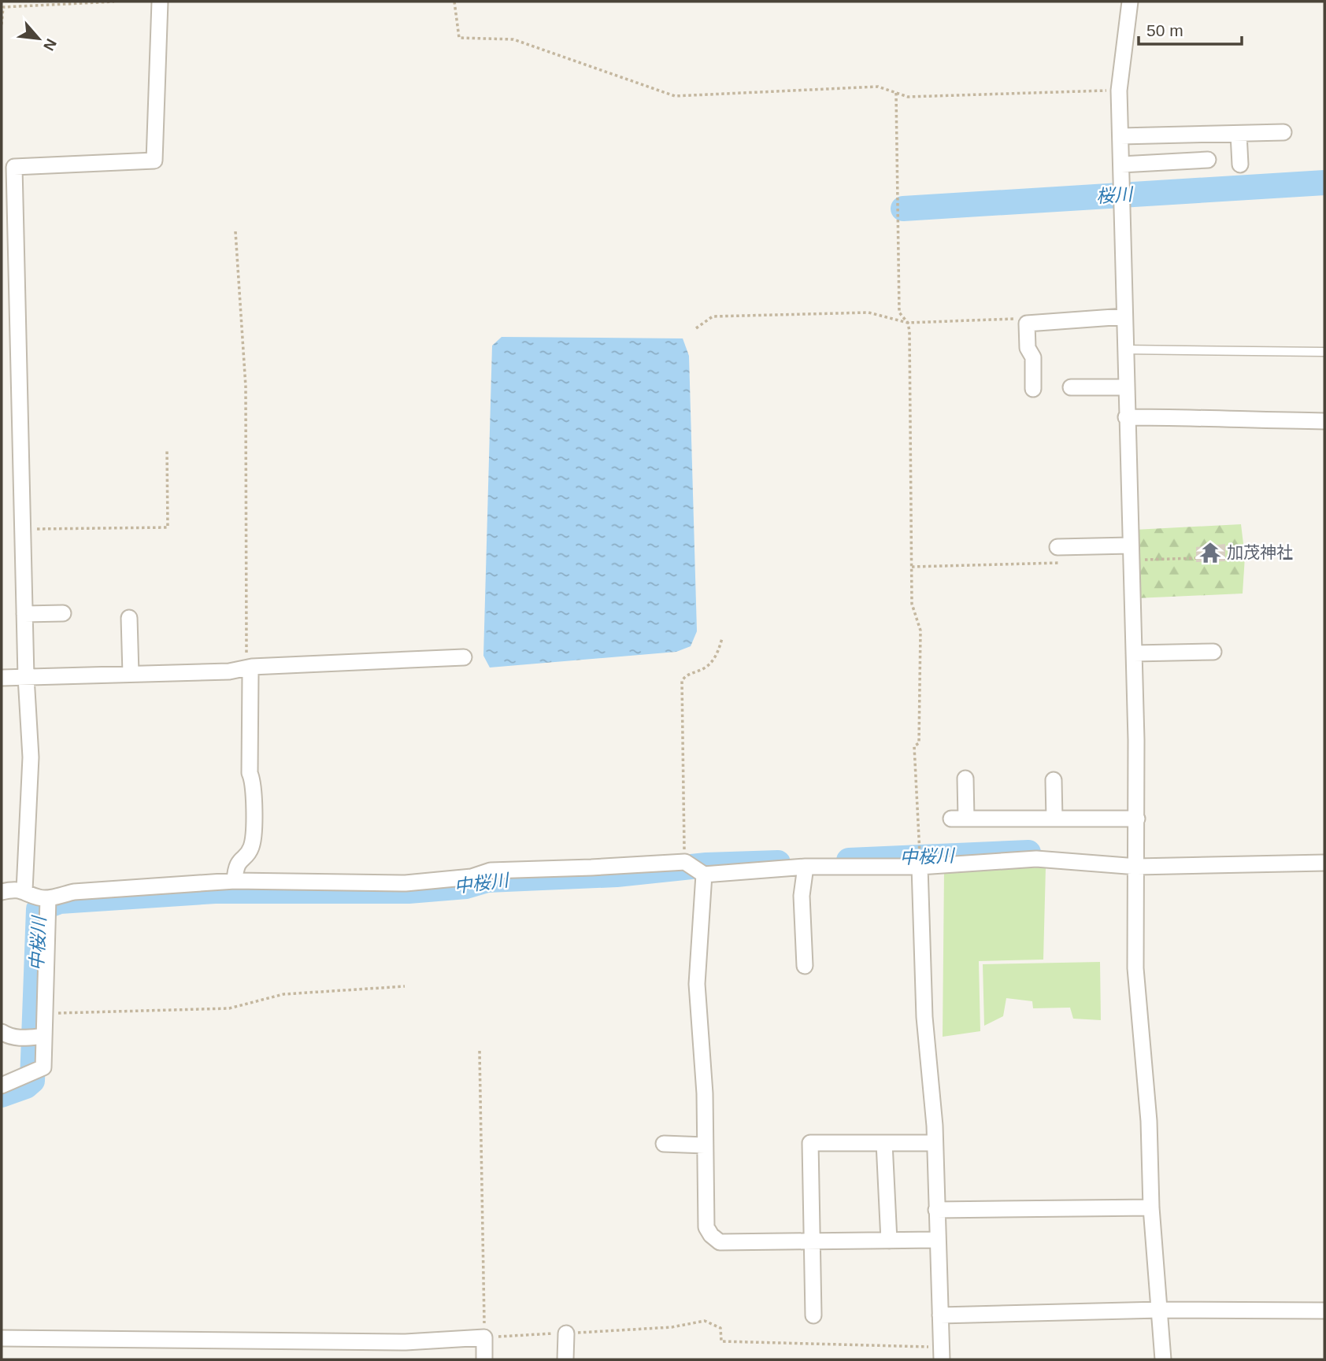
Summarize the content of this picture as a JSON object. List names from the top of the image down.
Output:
{
  "water": ["桜川", "中桜川"],
  "places": {
    "temple": ["加茂神社"]
  },
  "scale_bar": "50 m",
  "north": "bottom right"
}
